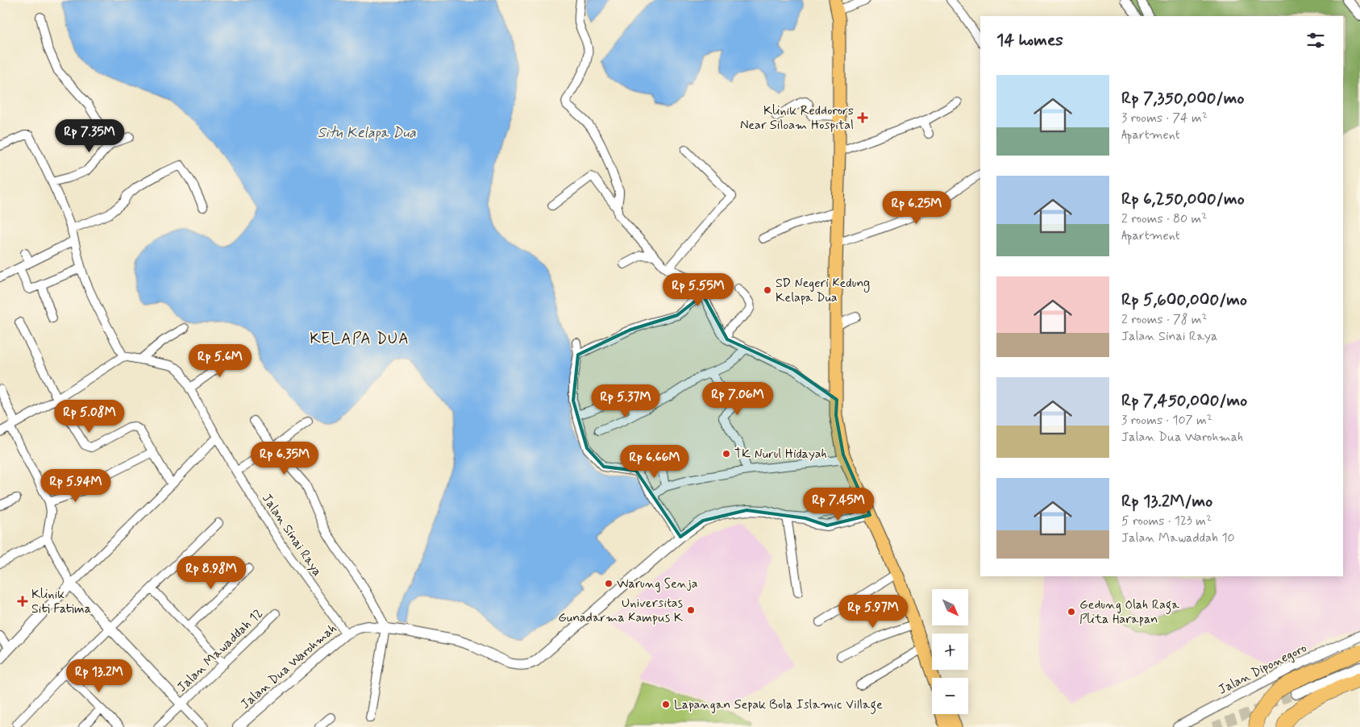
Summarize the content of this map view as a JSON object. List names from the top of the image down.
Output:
{
  "streets": {
    "street": [
      "Jalan Sinai Raya",
      "Jalan Mawaddah 12",
      "Jalan Dua Warohmah",
      "Jalan Diponegoro"
    ]
  },
  "crossings": [
    ["Jalan Sinai Raya", "Jalan Dua Warohmah"]
  ],
  "districts": ["KELAPA DUA"],
  "water": ["Situ Kelapa Dua"],
  "places": {
    "health": ["Klinik Reddorors Near Siloam Hospital", "Klinik Siti Fatima"],
    "other": [
      "SD Negeri Kedung Kelapa Dua",
      "TK Nurul Hidayah",
      "Warung Senja",
      "Universitas Gunadarma Kampus K",
      "Gedung Olah Raga Plita Harapan",
      "Lapangan Sepak Bola Islamic Village"
    ]
  },
  "north": "bottom right",
  "page": {
    "heading": "14 homes",
    "list": [
      {
        "name": "Rp 7,350,000/mo",
        "note": "3 rooms · 74 m² · Apartment"
      },
      {
        "name": "Rp 6,250,000/mo",
        "note": "2 rooms · 80 m² · Apartment"
      },
      {
        "name": "Rp 5,600,000/mo",
        "note": "2 rooms · 78 m² · Jalan Sinai Raya"
      },
      {
        "name": "Rp 7,450,000/mo",
        "note": "3 rooms · 107 m² · Jalan Dua Warohmah"
      },
      {
        "name": "Rp 13.2M/mo",
        "note": "5 rooms · 123 m² · Jalan Mawaddah 10"
      }
    ],
    "price": [
      "Rp 7.35M",
      "Rp 6.25M",
      "Rp 5.55M",
      "Rp 5.6M",
      "Rp 7.06M",
      "Rp 5.37M",
      "Rp 5.08M",
      "Rp 6.35M",
      "Rp 6.66M",
      "Rp 5.94M",
      "Rp 7.45M",
      "Rp 8.98M",
      "Rp 5.97M",
      "Rp 13.2M"
    ],
    "map_buttons": ["+", "−"]
  }
}
